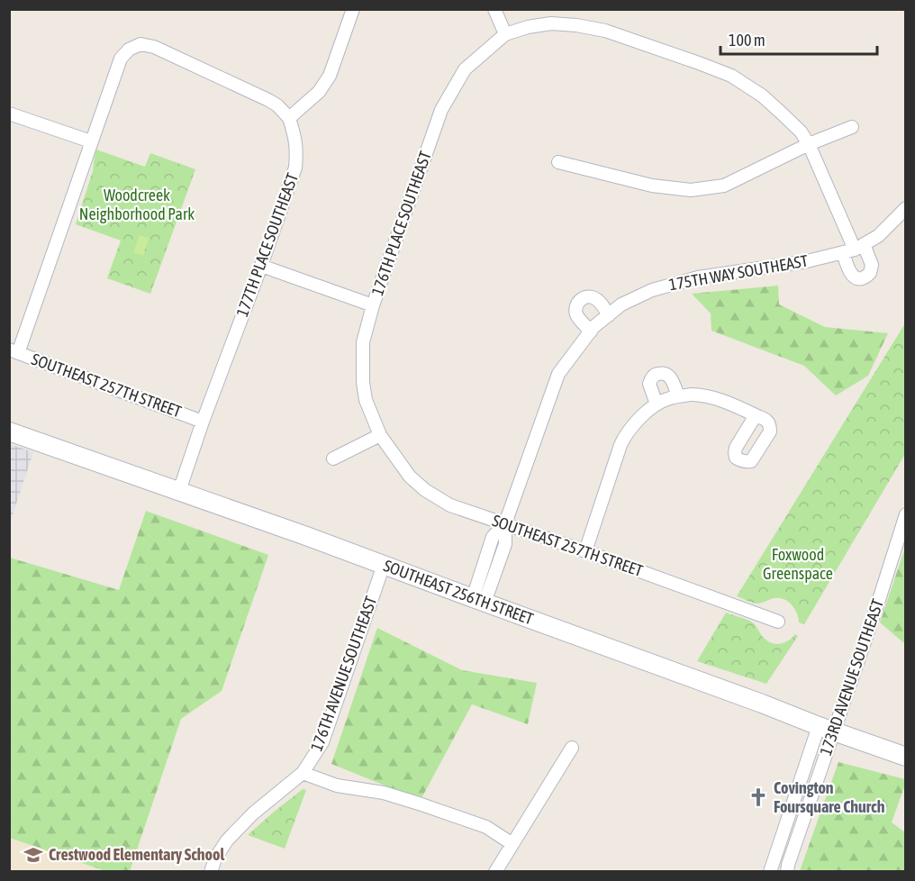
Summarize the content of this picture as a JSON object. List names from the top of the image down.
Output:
{
  "streets": {
    "main road": ["SOUTHEAST 256TH STREET"],
    "street": [
      "176TH PLACE SOUTHEAST",
      "177TH PLACE SOUTHEAST",
      "175TH WAY SOUTHEAST",
      "SOUTHEAST 257TH STREET",
      "176TH AVENUE SOUTHEAST",
      "173RD AVENUE SOUTHEAST"
    ]
  },
  "crossings": [
    ["176TH PLACE SOUTHEAST", "SOUTHEAST 257TH STREET"],
    ["177TH PLACE SOUTHEAST", "SOUTHEAST 257TH STREET"],
    ["177TH PLACE SOUTHEAST", "SOUTHEAST 256TH STREET"],
    ["175TH WAY SOUTHEAST", "SOUTHEAST 257TH STREET"],
    ["175TH WAY SOUTHEAST", "SOUTHEAST 256TH STREET"],
    ["SOUTHEAST 256TH STREET", "176TH AVENUE SOUTHEAST"],
    ["SOUTHEAST 256TH STREET", "173RD AVENUE SOUTHEAST"]
  ],
  "parks": ["Woodcreek Neighborhood Park", "Foxwood Greenspace"],
  "places": {
    "church": ["Covington Foursquare Church"],
    "school or university": ["Crestwood Elementary School"]
  },
  "scale_bar": "100 m"
}
